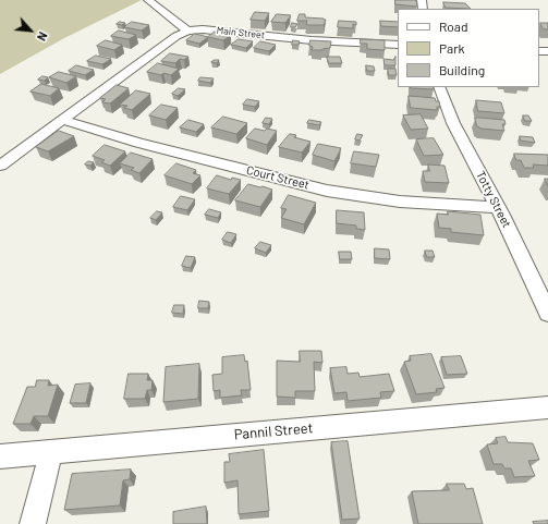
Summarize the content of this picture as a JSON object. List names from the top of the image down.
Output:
{
  "streets": {
    "street": [
      "Main Street",
      "Court Street",
      "Totty Street",
      "Pannil Street"
    ]
  },
  "crossings": [
    ["Court Street", "Totty Street"]
  ],
  "legend": ["Road", "Park", "Building"],
  "north": "bottom right"
}
